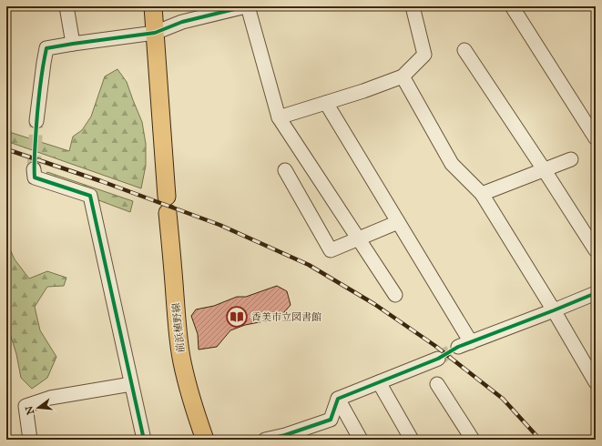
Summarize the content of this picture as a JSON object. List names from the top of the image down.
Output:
{
  "streets": {
    "main road": ["前浜植野線"]
  },
  "places": {
    "library": ["香美市立図書館"]
  },
  "north": "left"
}
